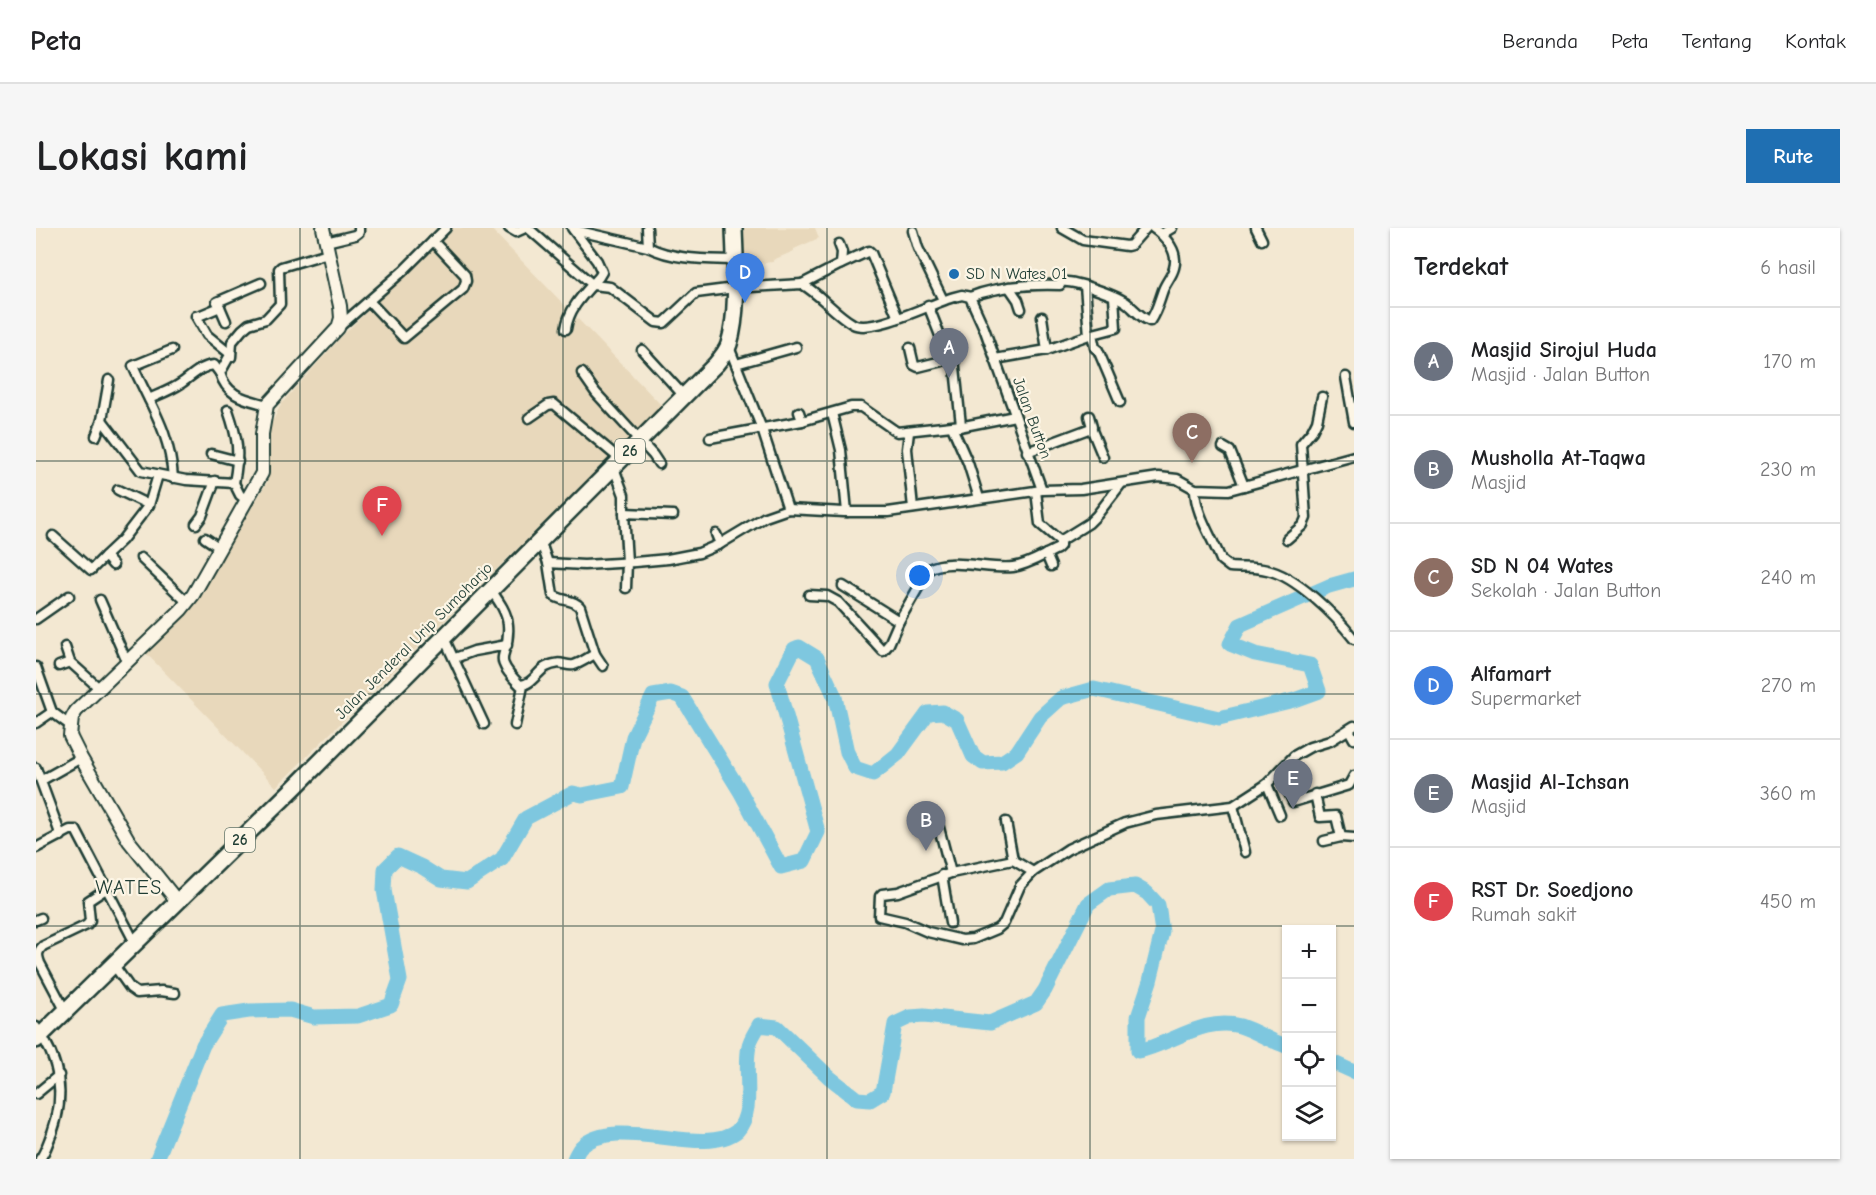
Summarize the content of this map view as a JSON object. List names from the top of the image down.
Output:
{
  "streets": {
    "highway": ["26", "Jalan Jenderal Urip Sumoharjo"],
    "street": ["Jalan Button"]
  },
  "districts": ["WATES"],
  "places": ["SD N Wates 01"],
  "page": {
    "header": "Peta",
    "nav": [
      "Beranda",
      "Peta",
      "Tentang",
      "Kontak"
    ],
    "buttons": "Rute",
    "title": "Lokasi kami",
    "heading": ["Terdekat", "6 hasil"],
    "pins": [
      "D",
      "A",
      "C",
      "F",
      "E",
      "B"
    ],
    "list": [
      {
        "mark": "A",
        "name": "Masjid Sirojul Huda",
        "note": "Masjid · Jalan Button",
        "value": "170 m"
      },
      {
        "mark": "B",
        "name": "Musholla At-Taqwa",
        "note": "Masjid",
        "value": "230 m"
      },
      {
        "mark": "C",
        "name": "SD N 04 Wates",
        "note": "Sekolah · Jalan Button",
        "value": "240 m"
      },
      {
        "mark": "D",
        "name": "Alfamart",
        "note": "Supermarket",
        "value": "270 m"
      },
      {
        "mark": "E",
        "name": "Masjid Al-Ichsan",
        "note": "Masjid",
        "value": "360 m"
      },
      {
        "mark": "F",
        "name": "RST Dr. Soedjono",
        "note": "Rumah sakit",
        "value": "450 m"
      }
    ],
    "map_buttons": ["+", "−"]
  }
}
